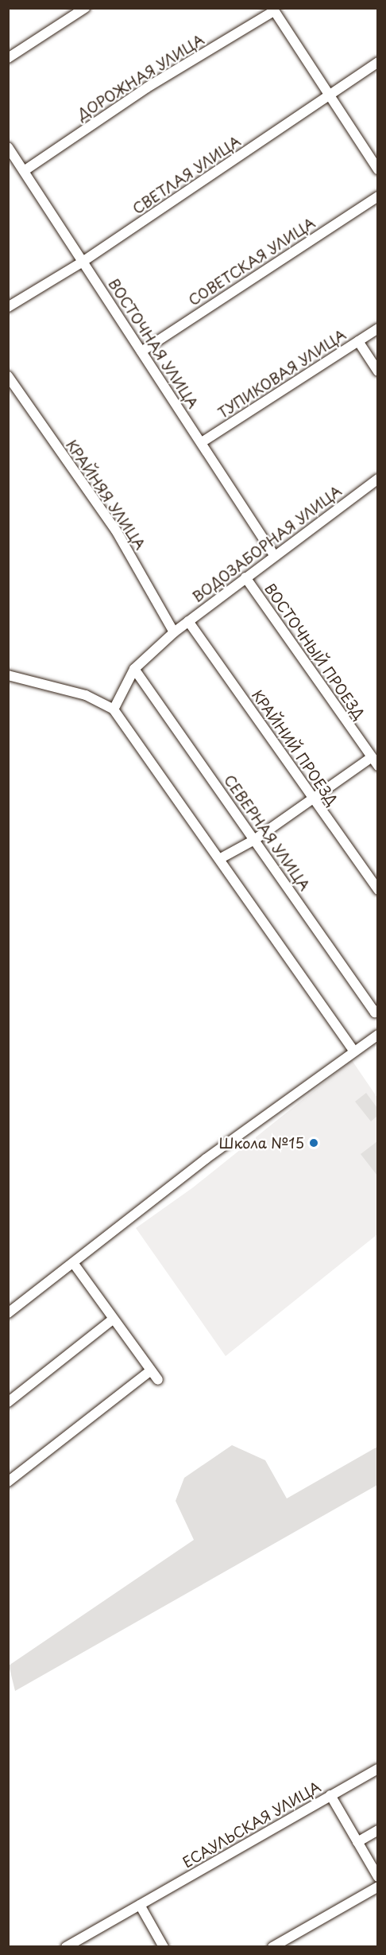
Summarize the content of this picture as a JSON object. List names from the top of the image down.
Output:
{
  "streets": {
    "street": [
      "ДОРОЖНАЯ УЛИЦА",
      "СВЕТЛАЯ УЛИЦА",
      "СОВЕТСКАЯ УЛИЦА",
      "ВОСТОЧНАЯ УЛИЦА",
      "ТУПИКОВАЯ УЛИЦА",
      "КРАЙНЯЯ УЛИЦА",
      "ВОДОЗАБОРНАЯ УЛИЦА",
      "ВОСТОЧНЫЙ ПРОЕЗД",
      "КРАЙНИЙ ПРОЕЗД",
      "СЕВЕРНАЯ УЛИЦА",
      "ЕСАУЛЬСКАЯ УЛИЦА"
    ]
  },
  "crossings": [
    ["ДОРОЖНАЯ УЛИЦА", "ВОСТОЧНАЯ УЛИЦА"],
    ["СВЕТЛАЯ УЛИЦА", "ВОСТОЧНАЯ УЛИЦА"],
    ["СОВЕТСКАЯ УЛИЦА", "ВОСТОЧНАЯ УЛИЦА"],
    ["ВОСТОЧНАЯ УЛИЦА", "ТУПИКОВАЯ УЛИЦА"],
    ["ВОСТОЧНАЯ УЛИЦА", "ВОДОЗАБОРНАЯ УЛИЦА"],
    ["КРАЙНЯЯ УЛИЦА", "ВОДОЗАБОРНАЯ УЛИЦА"],
    ["ВОДОЗАБОРНАЯ УЛИЦА", "ВОСТОЧНЫЙ ПРОЕЗД"],
    ["ВОДОЗАБОРНАЯ УЛИЦА", "КРАЙНИЙ ПРОЕЗД"],
    ["ВОДОЗАБОРНАЯ УЛИЦА", "СЕВЕРНАЯ УЛИЦА"]
  ],
  "places": ["Школа №15"]
}
